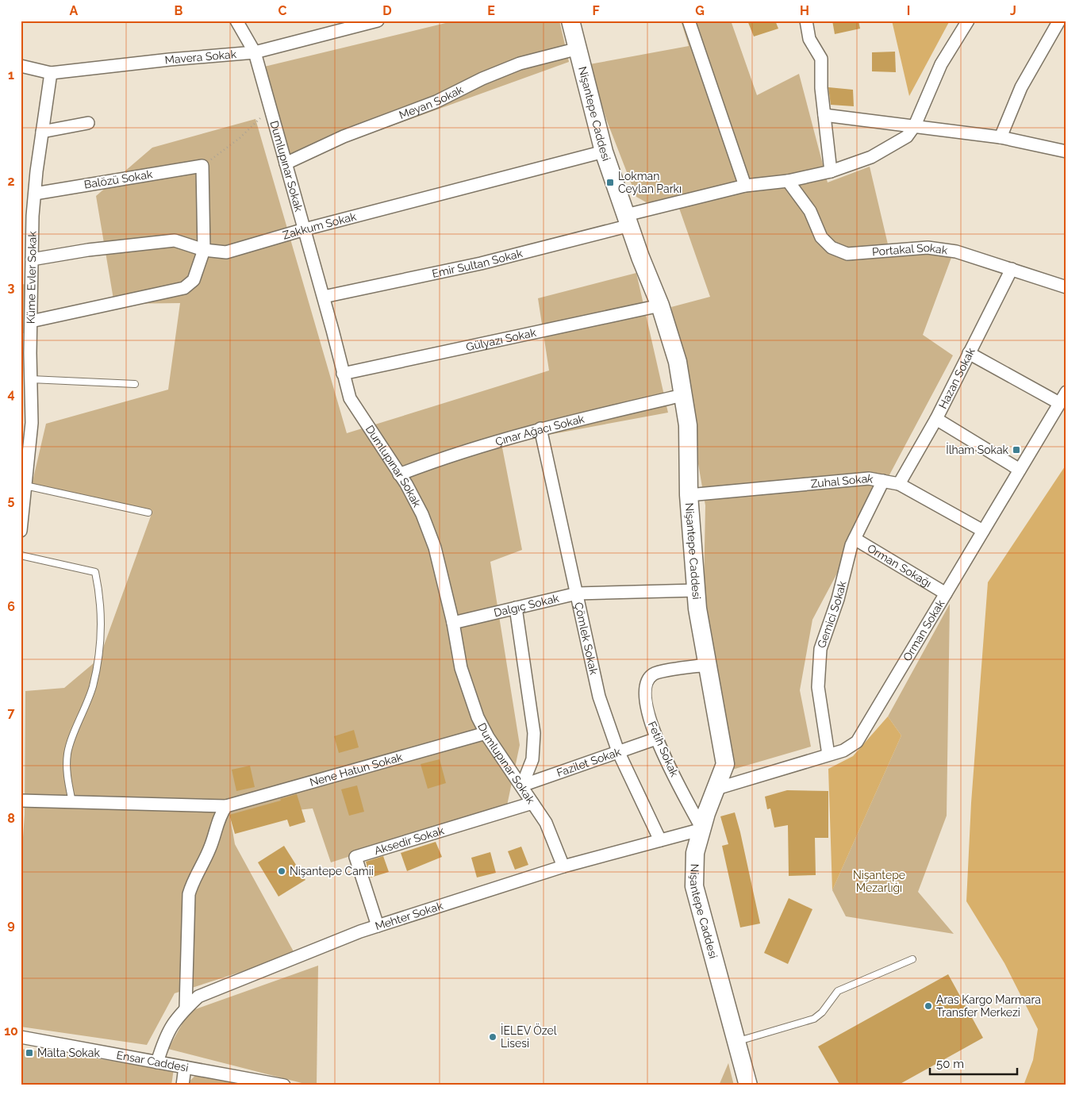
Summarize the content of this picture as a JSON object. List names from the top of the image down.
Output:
{
  "streets": {
    "street": [
      "Mavera Sokak",
      "Meyan Sokak",
      "Nişantepe Caddesi",
      "Dumlupınar Sokak",
      "Balözü Sokak",
      "Zakkum Sokak",
      "Portakal Sokak",
      "Emir Sultan Sokak",
      "Küme Evler Sokak",
      "Gülyazı Sokak",
      "Hazan Sokak",
      "Çınar Ağacı Sokak",
      "Zuhal Sokak",
      "Orman Sokağı",
      "Dalgıç Sokak",
      "Gemici Sokak",
      "Orman Sokak",
      "Çömlek Sokak",
      "Fetih Sokak",
      "Fazilet Sokak",
      "Nene Hatun Sokak",
      "Aksedir Sokak",
      "Mehter Sokak",
      "Ensar Caddesi"
    ]
  },
  "crossings": [
    ["Mavera Sokak", "Dumlupınar Sokak"],
    ["Mavera Sokak", "Küme Evler Sokak"],
    ["Meyan Sokak", "Nişantepe Caddesi"],
    ["Meyan Sokak", "Dumlupınar Sokak"],
    ["Nişantepe Caddesi", "Zakkum Sokak"],
    ["Nişantepe Caddesi", "Emir Sultan Sokak"],
    ["Nişantepe Caddesi", "Gülyazı Sokak"],
    ["Nişantepe Caddesi", "Çınar Ağacı Sokak"],
    ["Nişantepe Caddesi", "Zuhal Sokak"],
    ["Nişantepe Caddesi", "Dalgıç Sokak"],
    ["Nişantepe Caddesi", "Orman Sokak"],
    ["Nişantepe Caddesi", "Fetih Sokak"],
    ["Nişantepe Caddesi", "Mehter Sokak"],
    ["Dumlupınar Sokak", "Zakkum Sokak"],
    ["Dumlupınar Sokak", "Emir Sultan Sokak"],
    ["Dumlupınar Sokak", "Gülyazı Sokak"],
    ["Dumlupınar Sokak", "Çınar Ağacı Sokak"],
    ["Dumlupınar Sokak", "Dalgıç Sokak"],
    ["Dumlupınar Sokak", "Fazilet Sokak"],
    ["Dumlupınar Sokak", "Nene Hatun Sokak"],
    ["Dumlupınar Sokak", "Aksedir Sokak"],
    ["Dumlupınar Sokak", "Mehter Sokak"],
    ["Balözü Sokak", "Küme Evler Sokak"],
    ["Zakkum Sokak", "Küme Evler Sokak"],
    ["Portakal Sokak", "Emir Sultan Sokak"],
    ["Portakal Sokak", "Hazan Sokak"],
    ["Hazan Sokak", "Zuhal Sokak"],
    ["Çınar Ağacı Sokak", "Çömlek Sokak"],
    ["Zuhal Sokak", "Gemici Sokak"],
    ["Zuhal Sokak", "Orman Sokak"],
    ["Orman Sokağı", "Gemici Sokak"],
    ["Orman Sokağı", "Orman Sokak"],
    ["Dalgıç Sokak", "Çömlek Sokak"],
    ["Gemici Sokak", "Orman Sokak"],
    ["Çömlek Sokak", "Fazilet Sokak"],
    ["Çömlek Sokak", "Mehter Sokak"],
    ["Fetih Sokak", "Fazilet Sokak"],
    ["Fetih Sokak", "Mehter Sokak"],
    ["Aksedir Sokak", "Mehter Sokak"],
    ["Mehter Sokak", "Ensar Caddesi"]
  ],
  "parks": ["Nişantepe Mezarlığı"],
  "places": {
    "transit": ["Lokman Ceylan Parkı", "İlham Sokak", "Malta Sokak"],
    "other": ["Nişantepe Camii", "Aras Kargo Marmara Transfer Merkezi", "İELEV Özel Lisesi"]
  },
  "scale_bar": "50 m",
  "grid": {
    "columns": [
      "A",
      "B",
      "C",
      "D",
      "E",
      "F",
      "G",
      "H",
      "I",
      "J"
    ],
    "rows": [
      "1",
      "2",
      "3",
      "4",
      "5",
      "6",
      "7",
      "8",
      "9",
      "10"
    ]
  }
}
